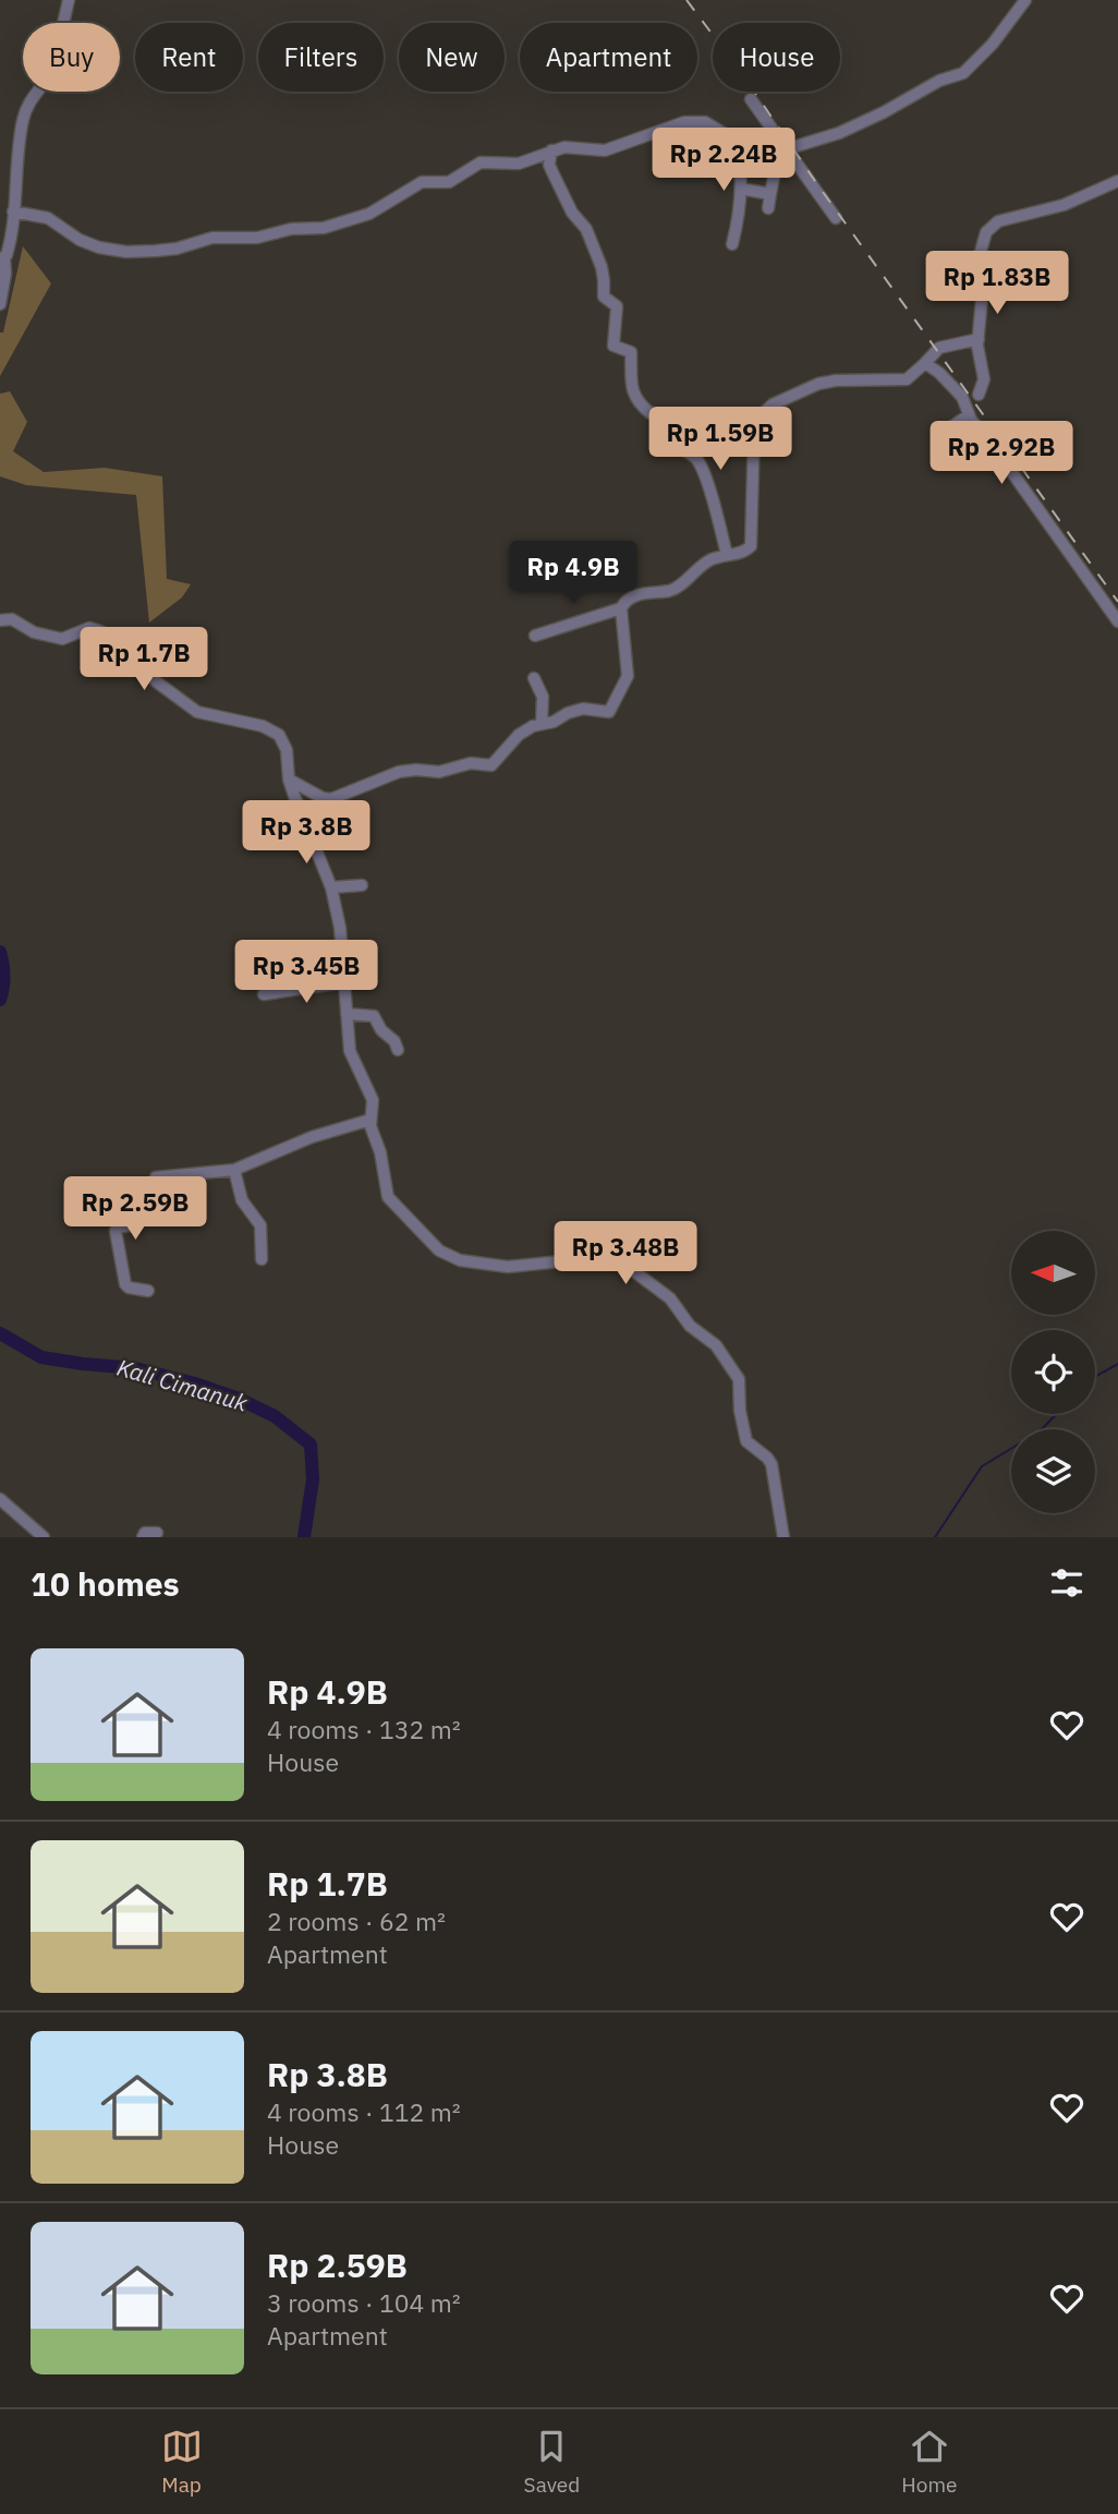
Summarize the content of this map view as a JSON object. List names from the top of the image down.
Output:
{
  "water": ["Kali Cimanuk"],
  "north": "left",
  "page": {
    "chip": [
      "Buy",
      "Rent",
      "Filters",
      "New",
      "Apartment",
      "House"
    ],
    "price": [
      "Rp 2.24B",
      "Rp 1.83B",
      "Rp 1.59B",
      "Rp 2.92B",
      "Rp 4.9B",
      "Rp 1.7B",
      "Rp 3.8B",
      "Rp 3.45B",
      "Rp 2.59B",
      "Rp 3.48B"
    ],
    "heading": "10 homes",
    "list": [
      {
        "name": "Rp 4.9B",
        "note": "4 rooms · 132 m² · House"
      },
      {
        "name": "Rp 1.7B",
        "note": "2 rooms · 62 m² · Apartment"
      },
      {
        "name": "Rp 3.8B",
        "note": "4 rooms · 112 m² · House"
      },
      {
        "name": "Rp 2.59B",
        "note": "3 rooms · 104 m² · Apartment"
      }
    ],
    "tabs": ["Map", "Saved", "Home"]
  }
}
